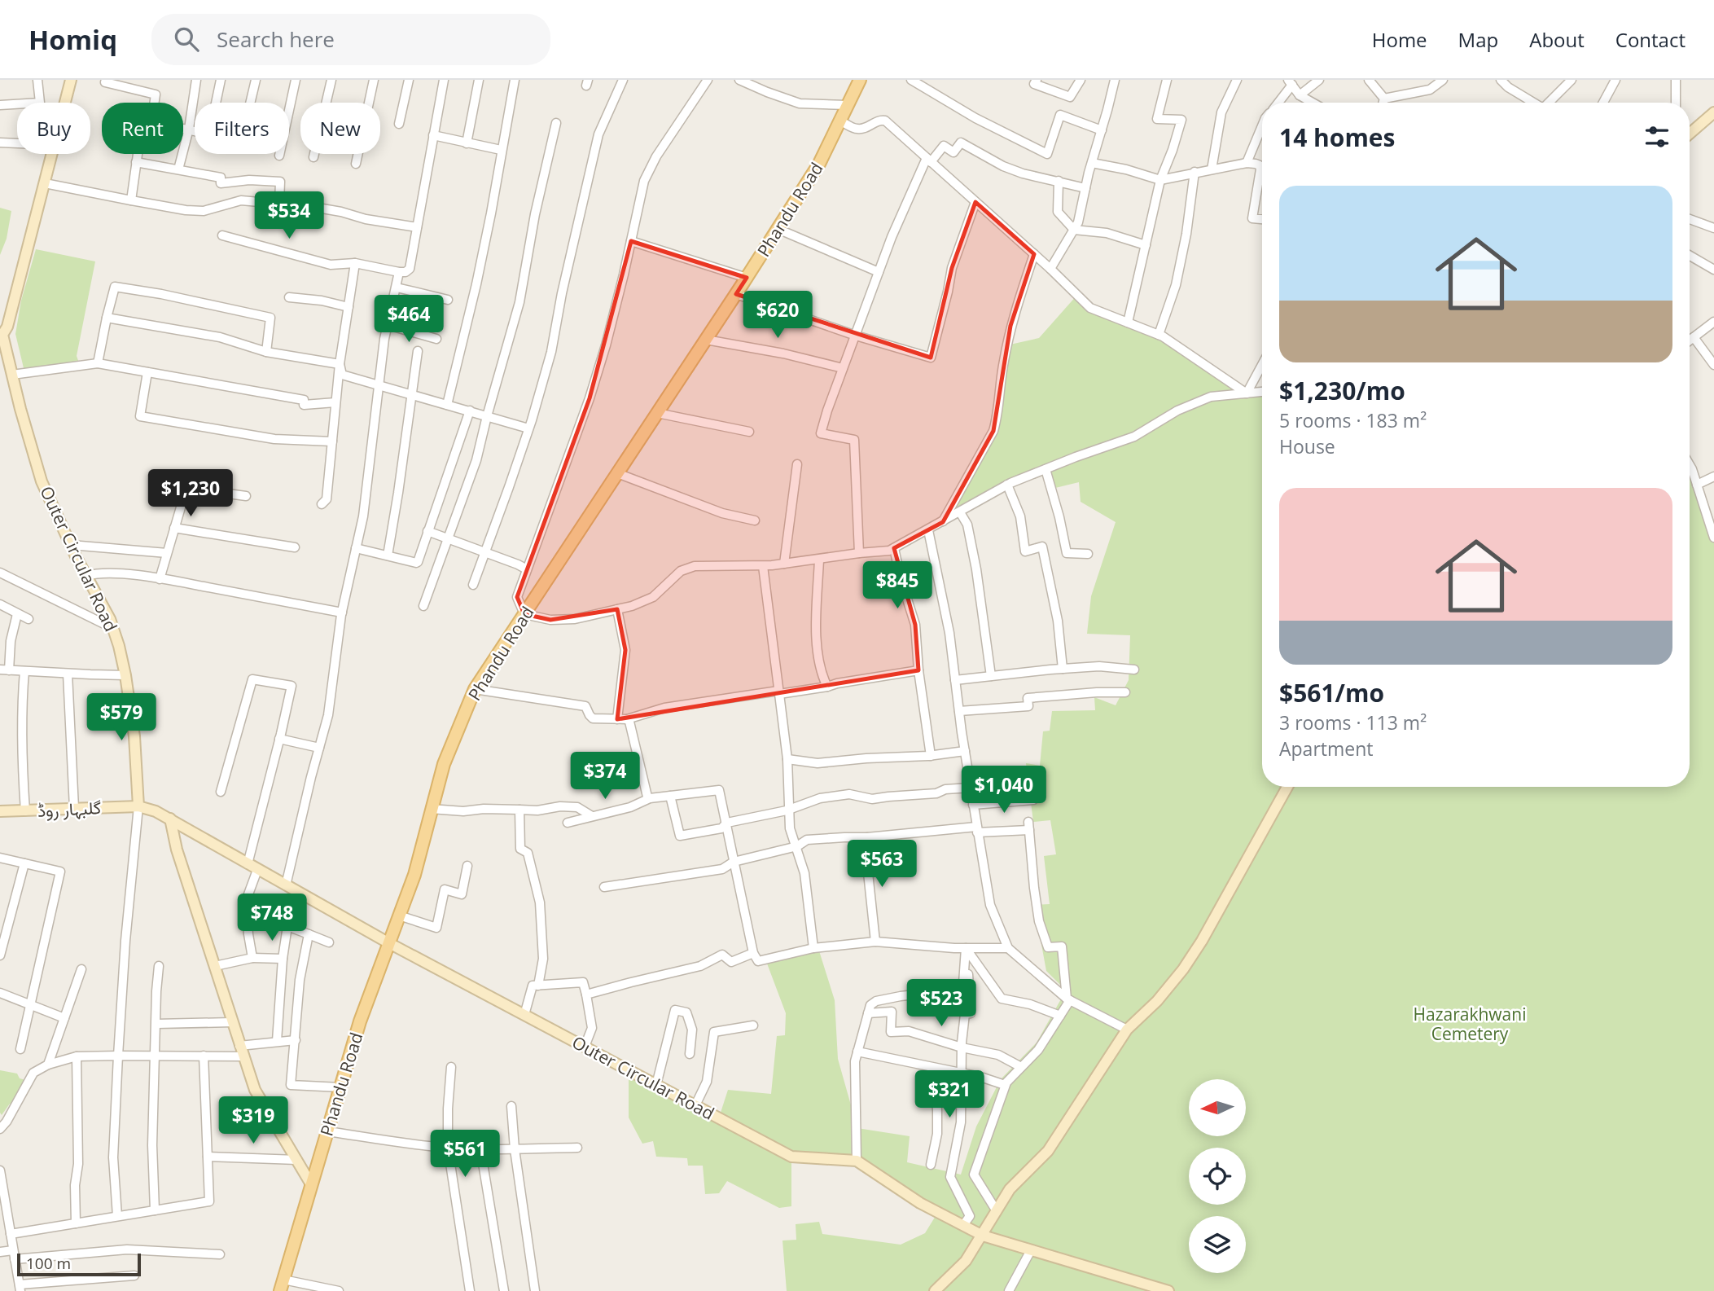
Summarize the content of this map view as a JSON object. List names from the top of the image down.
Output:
{
  "streets": {
    "main road": ["Phandu Road", "Outer Circular Road", "گلبہار روڈ"]
  },
  "crossings": [
    ["Phandu Road", "Outer Circular Road"],
    ["Outer Circular Road", "گلبہار روڈ"]
  ],
  "parks": ["Hazarakhwani Cemetery"],
  "scale_bar": "100 m",
  "north": "left",
  "page": {
    "header": "Homiq",
    "search": "Search here",
    "nav": [
      "Home",
      "Map",
      "About",
      "Contact"
    ],
    "chip": [
      "Buy",
      "Rent",
      "Filters",
      "New"
    ],
    "heading": "14 homes",
    "list": [
      {
        "name": "$1,230/mo",
        "note": "5 rooms · 183 m² · House"
      },
      {
        "name": "$561/mo",
        "note": "3 rooms · 113 m² · Apartment"
      }
    ],
    "price": [
      "$534",
      "$620",
      "$464",
      "$1,230",
      "$845",
      "$579",
      "$374",
      "$1,040",
      "$563",
      "$748",
      "$523",
      "$321",
      "$319",
      "$561"
    ],
    "scale": "100 m"
  }
}
